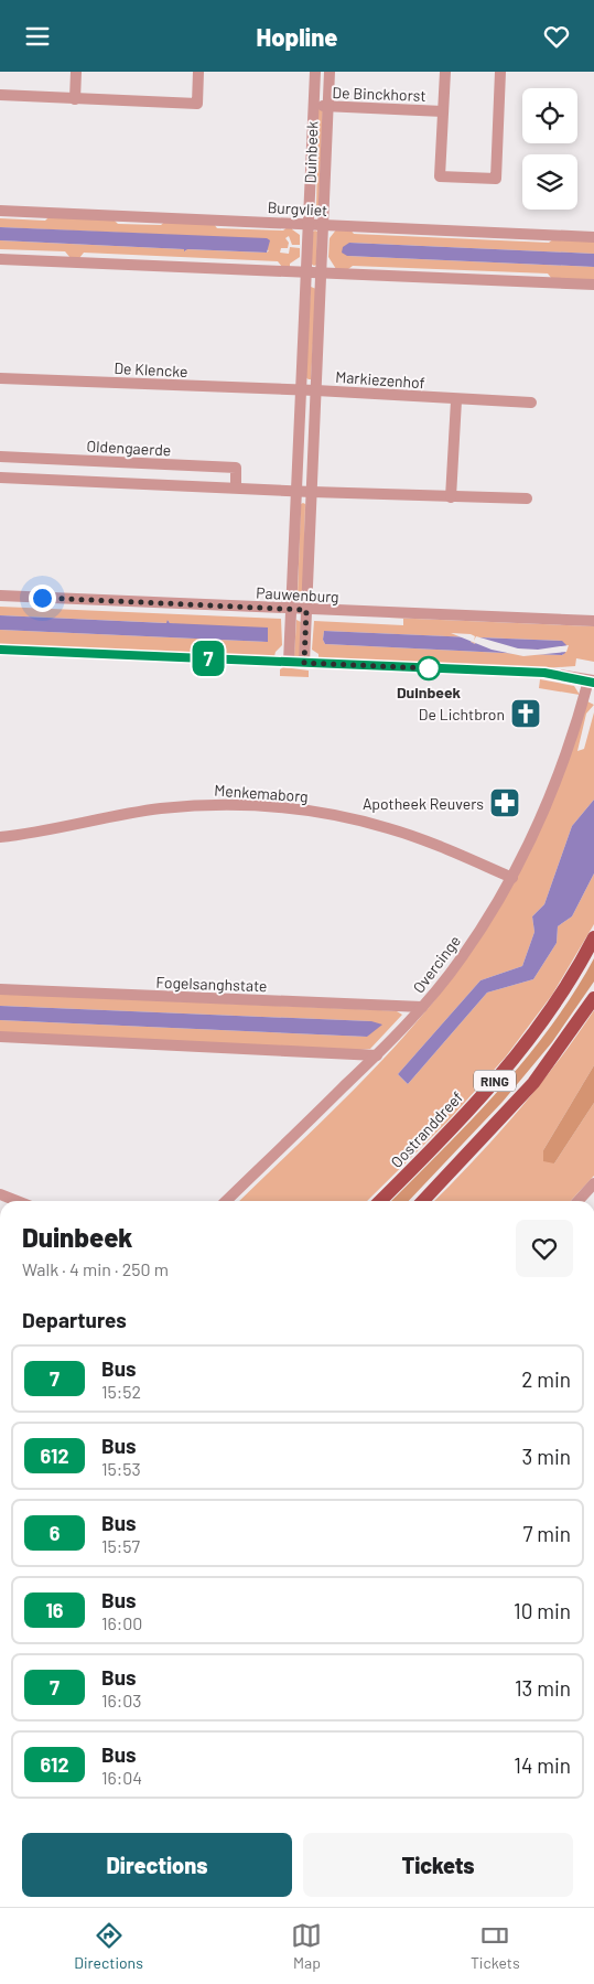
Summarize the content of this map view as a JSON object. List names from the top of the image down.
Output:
{
  "streets": {
    "main road": ["RING", "Oostranddreef"],
    "street": [
      "De Binckhorst",
      "Duinbeek",
      "Burgvliet",
      "De Klencke",
      "Markiezenhof",
      "Oldengaerde",
      "Pauwenburg",
      "Menkemaborg",
      "Overcinge",
      "Fogelsanghstate"
    ]
  },
  "crossings": [
    ["De Binckhorst", "Duinbeek"],
    ["Duinbeek", "Burgvliet"],
    ["Duinbeek", "De Klencke"],
    ["Duinbeek", "Markiezenhof"],
    ["Duinbeek", "Pauwenburg"],
    ["De Klencke", "Markiezenhof"],
    ["Menkemaborg", "Overcinge"],
    ["Overcinge", "Fogelsanghstate"]
  ],
  "places": {
    "other": ["Duinbeek"],
    "church": ["De Lichtbron"],
    "pharmacy": ["Apotheek Reuvers"]
  },
  "lines": ["bus line 7"],
  "page": {
    "header": "Hopline",
    "on_map": "7",
    "heading": [
      ["Duinbeek", "Walk · 4 min · 250 m"],
      "Departures"
    ],
    "list": [
      {
        "mark": "7",
        "name": "Bus",
        "note": "15:52",
        "value": "2 min"
      },
      {
        "mark": "612",
        "name": "Bus",
        "note": "15:53",
        "value": "3 min"
      },
      {
        "mark": "6",
        "name": "Bus",
        "note": "15:57",
        "value": "7 min"
      },
      {
        "mark": "16",
        "name": "Bus",
        "note": "16:00",
        "value": "10 min"
      },
      {
        "mark": "7",
        "name": "Bus",
        "note": "16:03",
        "value": "13 min"
      },
      {
        "mark": "612",
        "name": "Bus",
        "note": "16:04",
        "value": "14 min"
      }
    ],
    "buttons": ["Directions", "Tickets"],
    "tabs": ["Directions", "Map", "Tickets"]
  }
}
